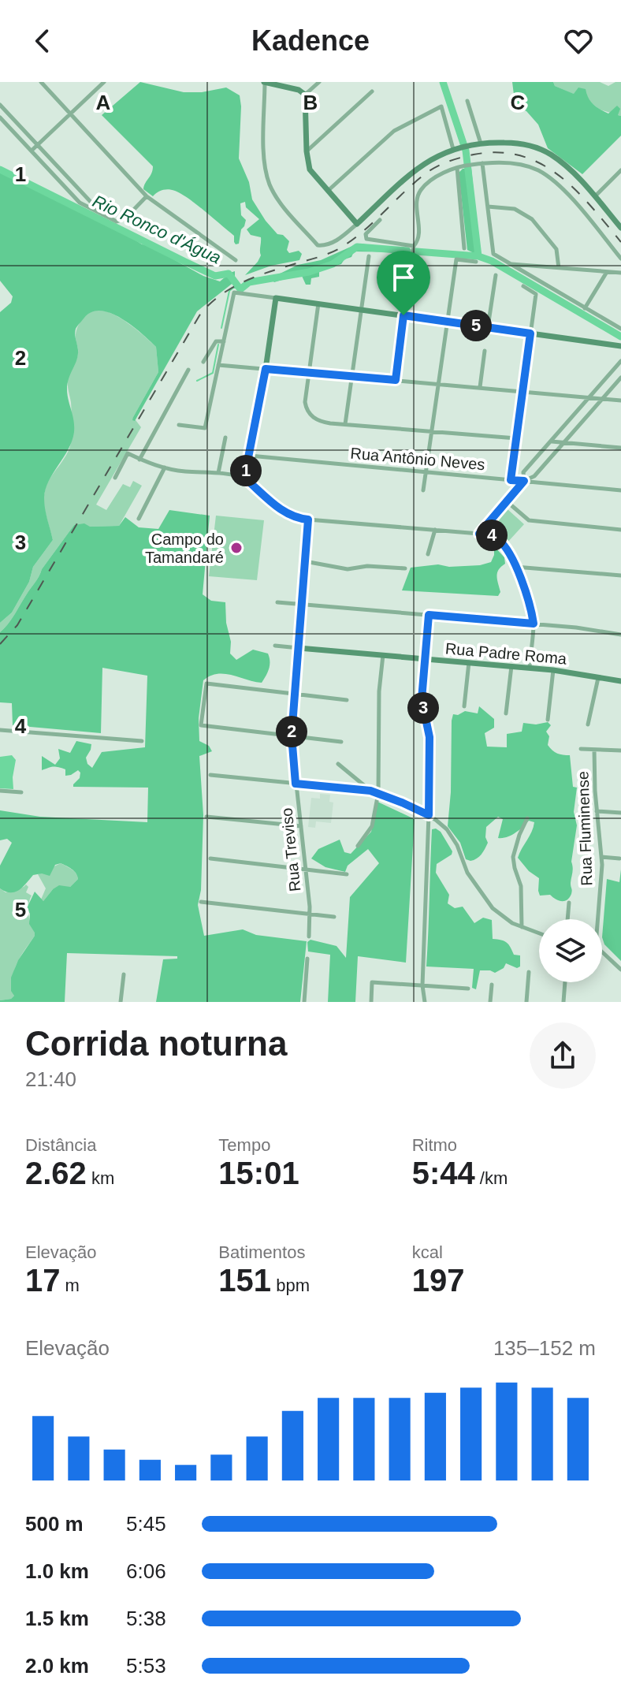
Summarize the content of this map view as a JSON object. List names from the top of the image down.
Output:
{
  "streets": {
    "street": [
      "Rua Antônio Neves",
      "Rua Padre Roma",
      "Rua Fluminense",
      "Rua Treviso"
    ]
  },
  "crossings": [
    ["Rua Padre Roma", "Rua Treviso"]
  ],
  "water": ["Rio Ronco d'Água"],
  "places": ["Campo do Tamandaré"],
  "page": {
    "header": "Kadence",
    "pins": [
      "5",
      "1",
      "4",
      "3",
      "2"
    ],
    "heading": ["Corrida noturna", "21:40"],
    "stats": [
      ["Distância", "2.62 km"],
      ["Tempo", "15:01"],
      ["Ritmo", "5:44 /km"],
      ["Elevação", "17 m"],
      ["Batimentos", "151 bpm"],
      ["kcal", "197"]
    ],
    "chart": ["Elevação", "135–152 m"],
    "list": [
      {
        "name": "500 m",
        "note": "5:45"
      },
      {
        "name": "1.0 km",
        "note": "6:06"
      },
      {
        "name": "1.5 km",
        "note": "5:38"
      },
      {
        "name": "2.0 km",
        "note": "5:53"
      }
    ]
  },
  "grid": {
    "columns": ["A", "B", "C"],
    "rows": [
      "1",
      "2",
      "3",
      "4",
      "5"
    ]
  }
}
